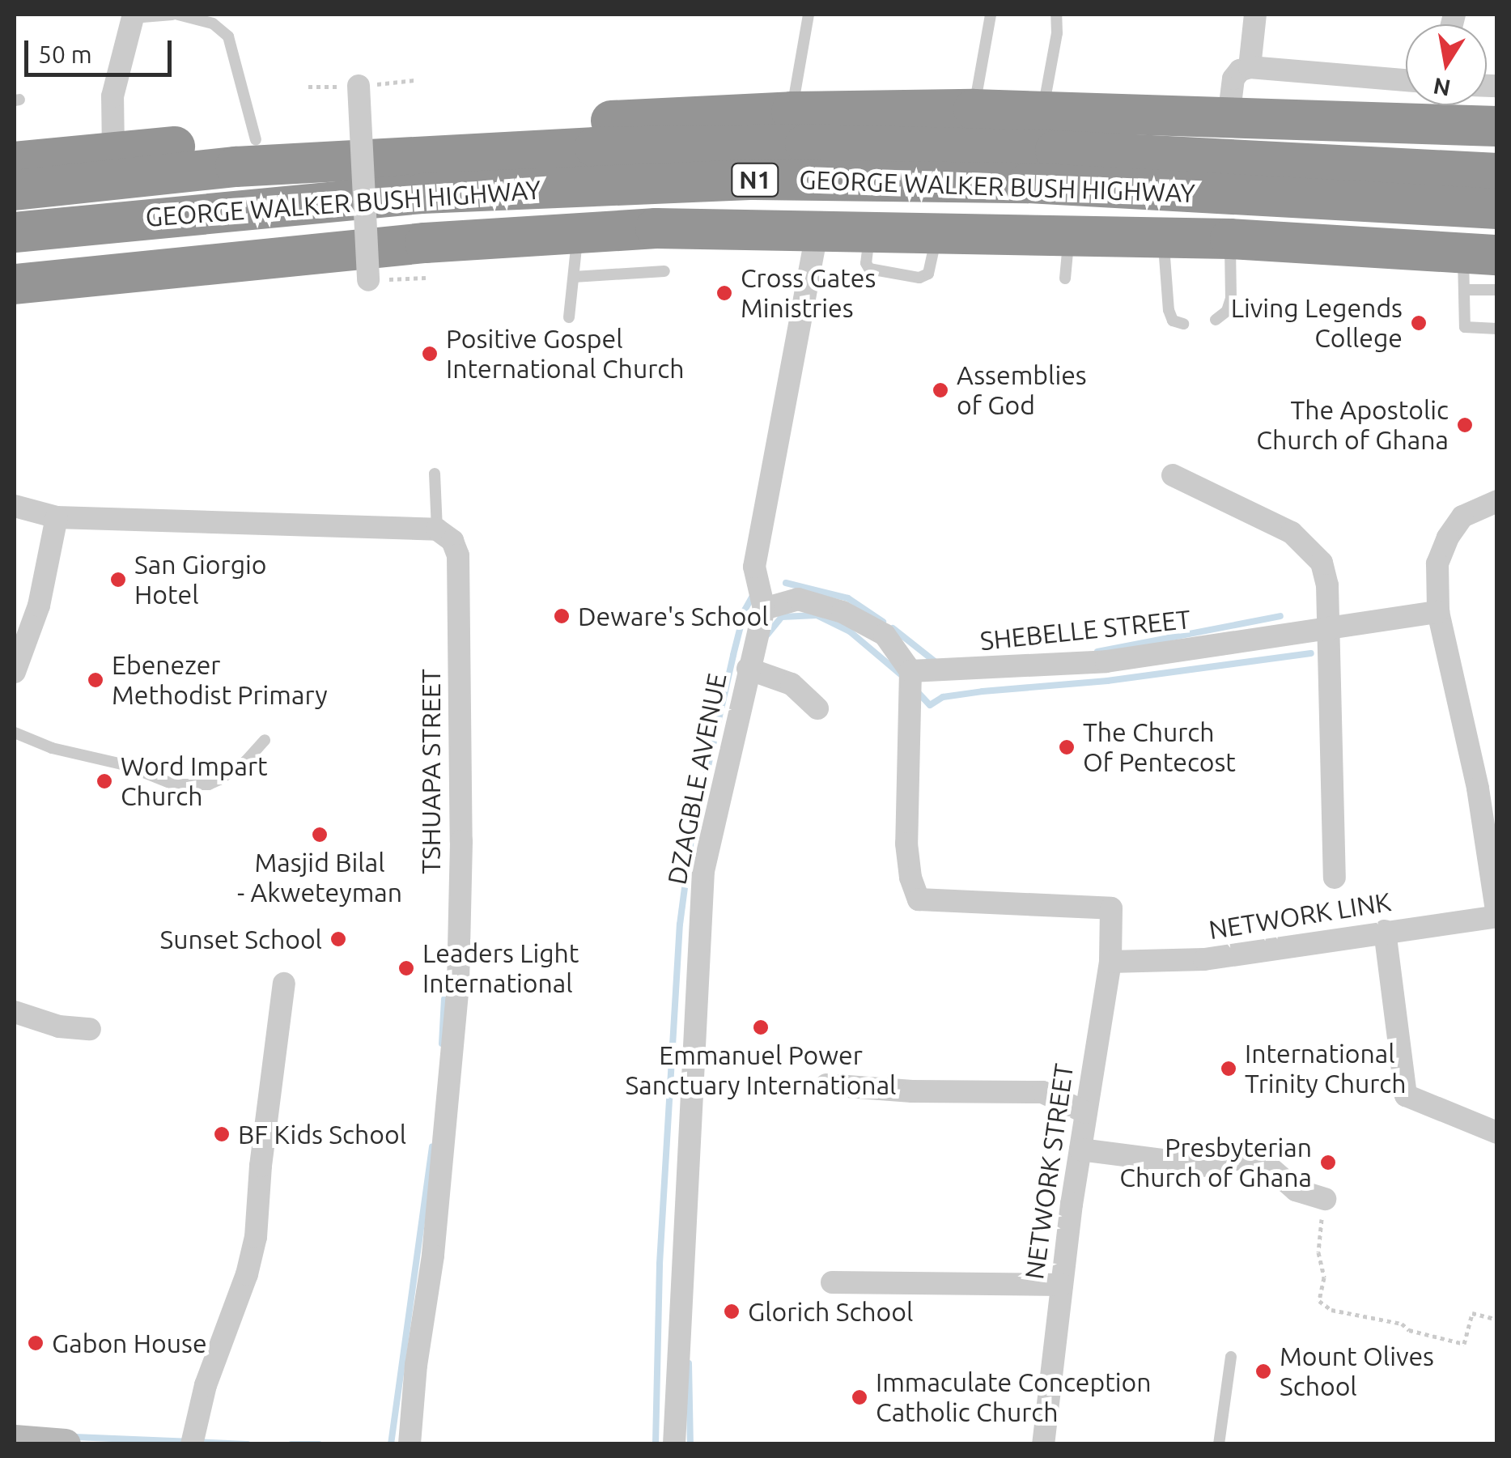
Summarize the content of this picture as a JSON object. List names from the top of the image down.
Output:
{
  "streets": {
    "highway": ["N1", "GEORGE WALKER BUSH HIGHWAY"],
    "street": [
      "SHEBELLE STREET",
      "TSHUAPA STREET",
      "DZAGBLE AVENUE",
      "NETWORK LINK",
      "NETWORK STREET"
    ]
  },
  "crossings": [
    ["SHEBELLE STREET", "NETWORK STREET"],
    ["NETWORK LINK", "NETWORK STREET"]
  ],
  "places": [
    "Cross Gates Ministries",
    "Living Legends College",
    "Positive Gospel International Church",
    "Assemblies of God",
    "The Apostolic Church of Ghana",
    "San Giorgio Hotel",
    "Deware's School",
    "Ebenezer Methodist Primary",
    "The Church Of Pentecost",
    "Word Impart Church",
    "Masjid Bilal - Akweteyman",
    "Sunset School",
    "Leaders Light International",
    "Emmanuel Power Sanctuary International",
    "International Trinity Church",
    "BF Kids School",
    "Presbyterian Church of Ghana",
    "Glorich School",
    "Gabon House",
    "Mount Olives School",
    "Immaculate Conception Catholic Church"
  ],
  "scale_bar": "50 m",
  "north": "bottom"
}
